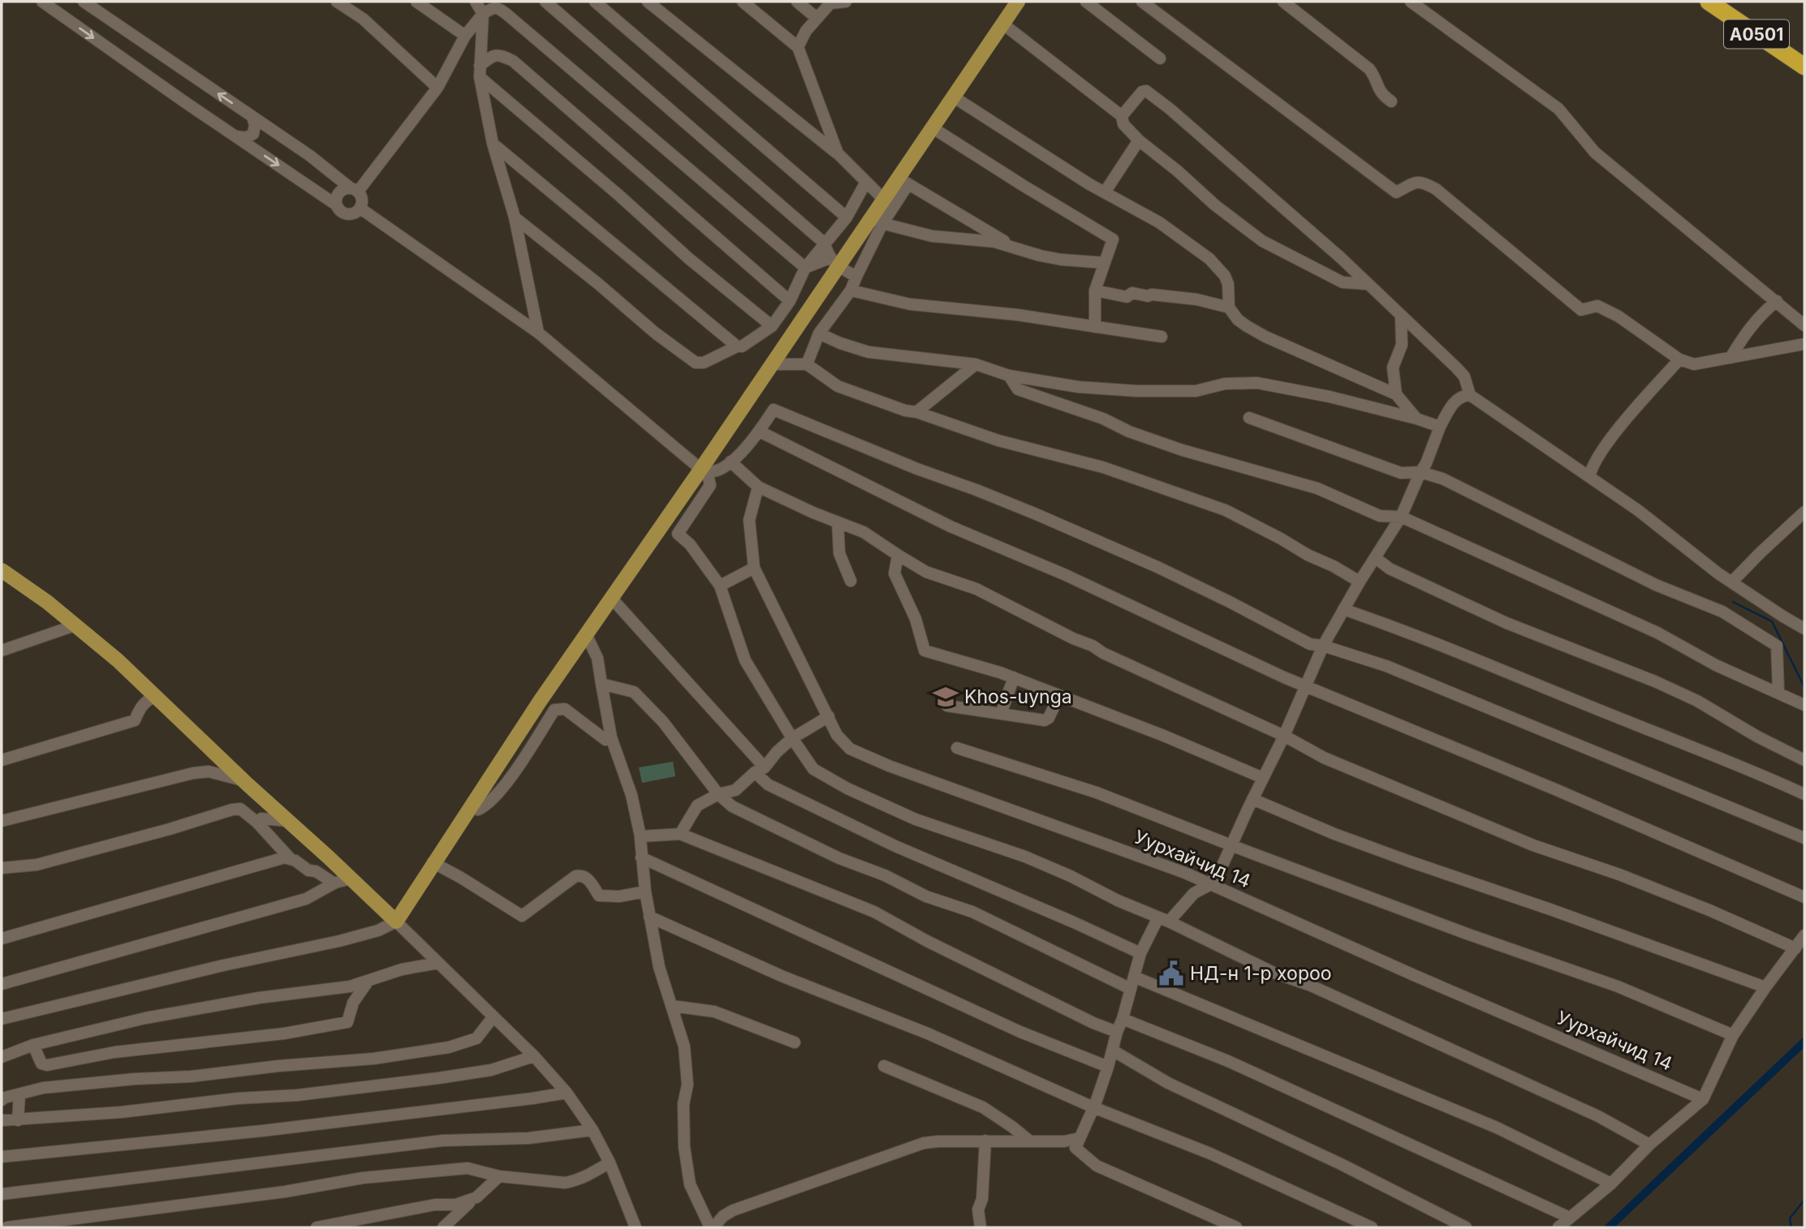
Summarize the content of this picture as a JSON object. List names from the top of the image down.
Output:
{
  "streets": {
    "highway": ["A0501"],
    "street": ["Уурхайчид 14"]
  },
  "places": {
    "school or university": ["Khos-uynga"],
    "public building": ["НД-н 1-р хороо"]
  }
}
